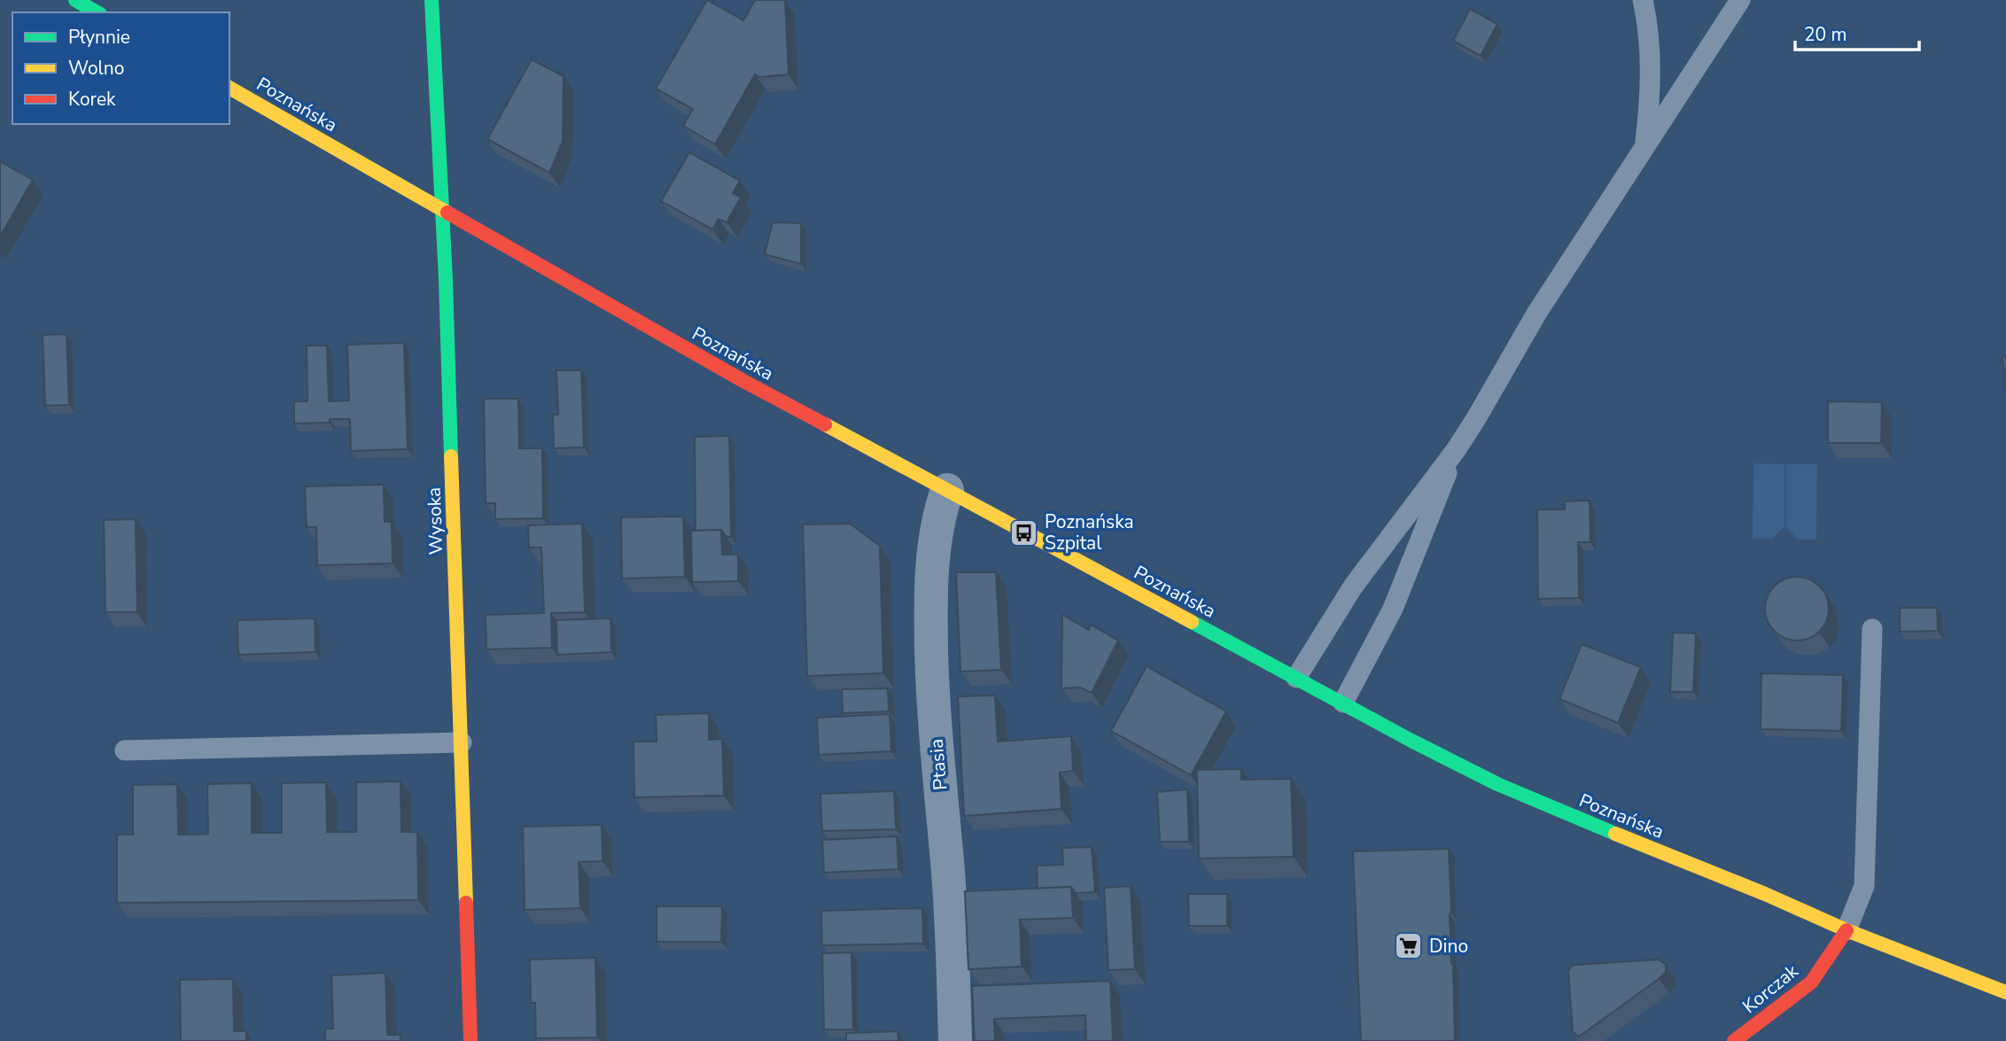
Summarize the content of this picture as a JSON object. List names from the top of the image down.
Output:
{
  "streets": {
    "street": [
      "Poznańska",
      "Wysoka",
      "Ptasia",
      "Korczak"
    ]
  },
  "crossings": [
    ["Poznańska", "Wysoka"],
    ["Poznańska", "Ptasia"],
    ["Poznańska", "Korczak"]
  ],
  "places": {
    "bus stop": ["Poznańska Szpital"],
    "supermarket": ["Dino"]
  },
  "legend": ["Płynnie", "Wolno", "Korek"],
  "scale_bar": "20 m"
}
